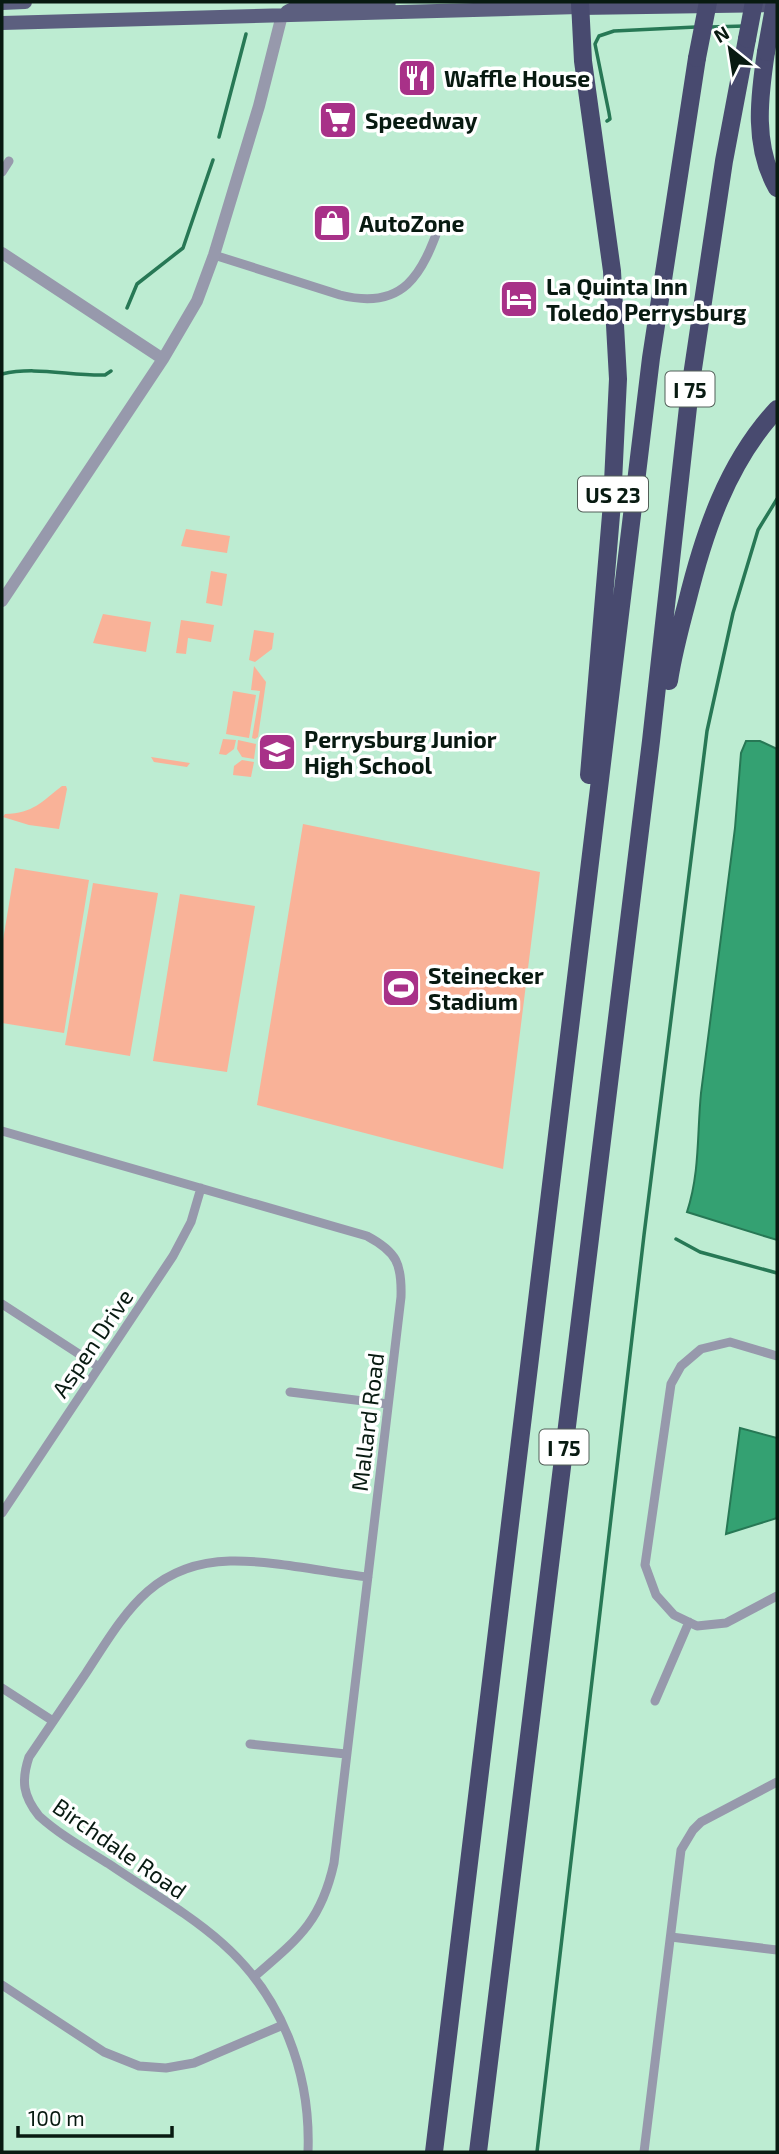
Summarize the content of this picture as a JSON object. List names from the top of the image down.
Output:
{
  "streets": {
    "highway": ["I 75", "US 23"],
    "street": ["Aspen Drive", "Mallard Road", "Birchdale Road"]
  },
  "crossings": [
    ["I 75", "US 23"],
    ["Aspen Drive", "Mallard Road"],
    ["Mallard Road", "Birchdale Road"]
  ],
  "places": {
    "restaurant": ["Waffle House"],
    "supermarket": ["Speedway"],
    "shop": ["AutoZone"],
    "hotel": ["La Quinta Inn Toledo Perrysburg"],
    "school or university": ["Perrysburg Junior High School"],
    "sports": ["Steinecker Stadium"]
  },
  "scale_bar": "100 m",
  "north": "top left"
}
